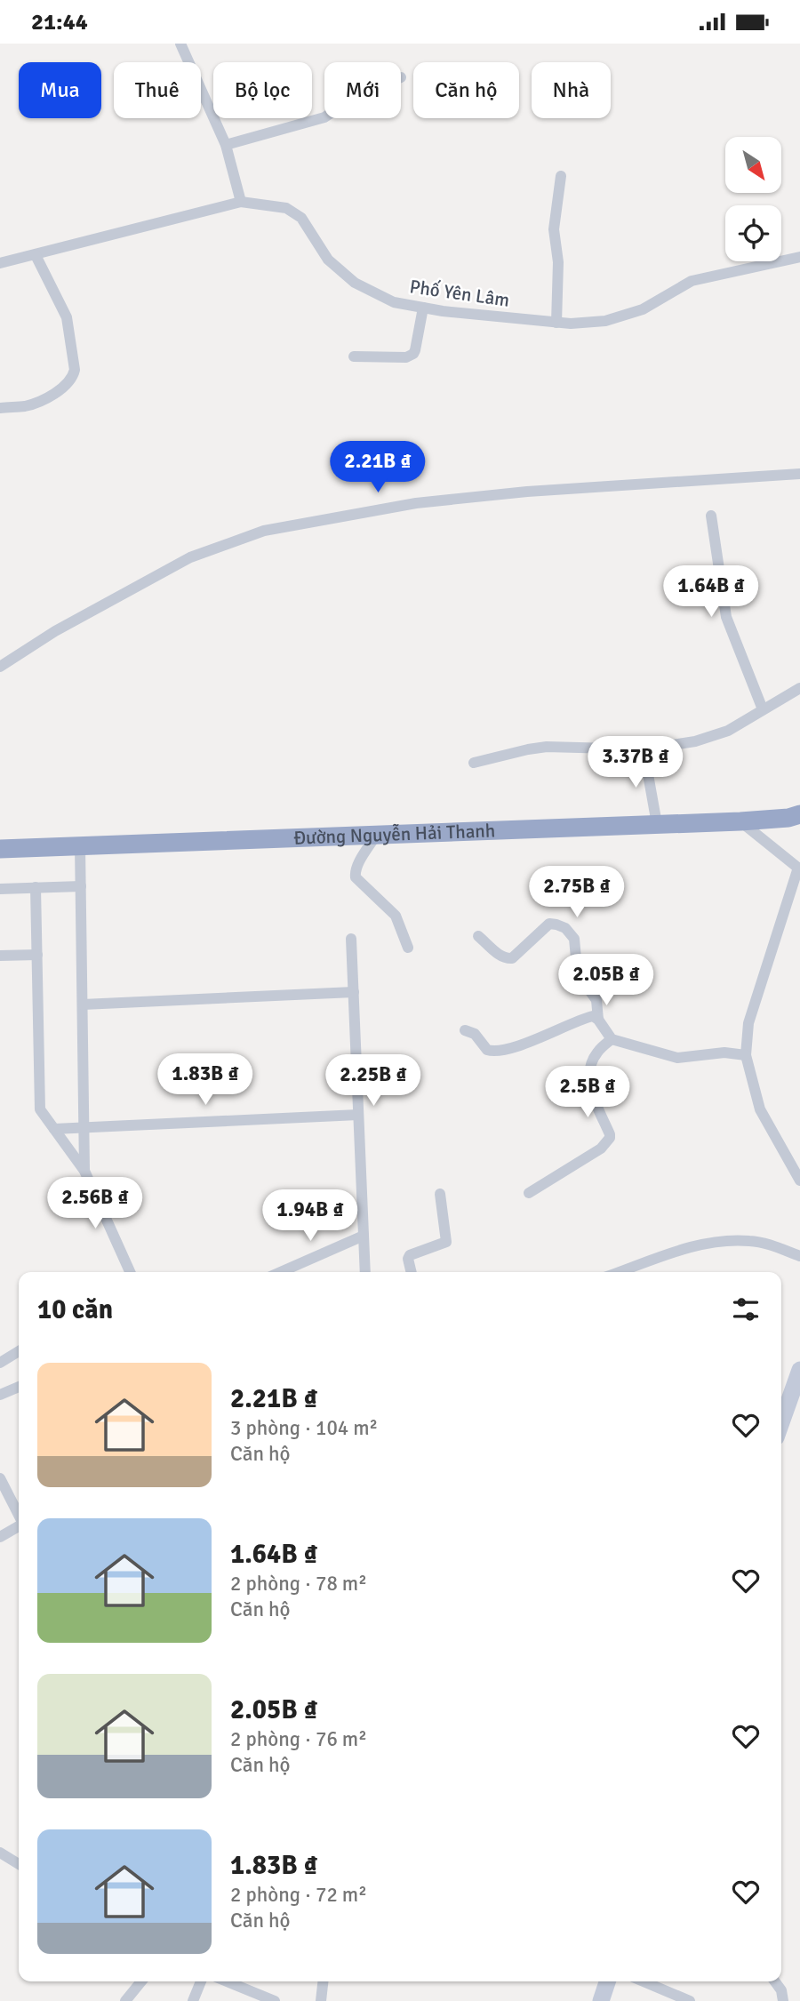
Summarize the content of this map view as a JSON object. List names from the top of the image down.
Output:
{
  "streets": {
    "highway": ["Đường Nguyễn Hải Thanh"],
    "street": ["Phố Yên Lâm"]
  },
  "north": "bottom right",
  "page": {
    "status": "21:44",
    "chip": [
      "Mua",
      "Thuê",
      "Bộ lọc",
      "Mới",
      "Căn hộ",
      "Nhà"
    ],
    "price": [
      "2.21B ₫",
      "1.64B ₫",
      "3.37B ₫",
      "2.75B ₫",
      "2.05B ₫",
      "1.83B ₫",
      "2.25B ₫",
      "2.5B ₫",
      "2.56B ₫",
      "1.94B ₫"
    ],
    "heading": "10 căn",
    "list": [
      {
        "name": "2.21B ₫",
        "note": "3 phòng · 104 m² · Căn hộ"
      },
      {
        "name": "1.64B ₫",
        "note": "2 phòng · 78 m² · Căn hộ"
      },
      {
        "name": "2.05B ₫",
        "note": "2 phòng · 76 m² · Căn hộ"
      },
      {
        "name": "1.83B ₫",
        "note": "2 phòng · 72 m² · Căn hộ"
      }
    ]
  }
}
